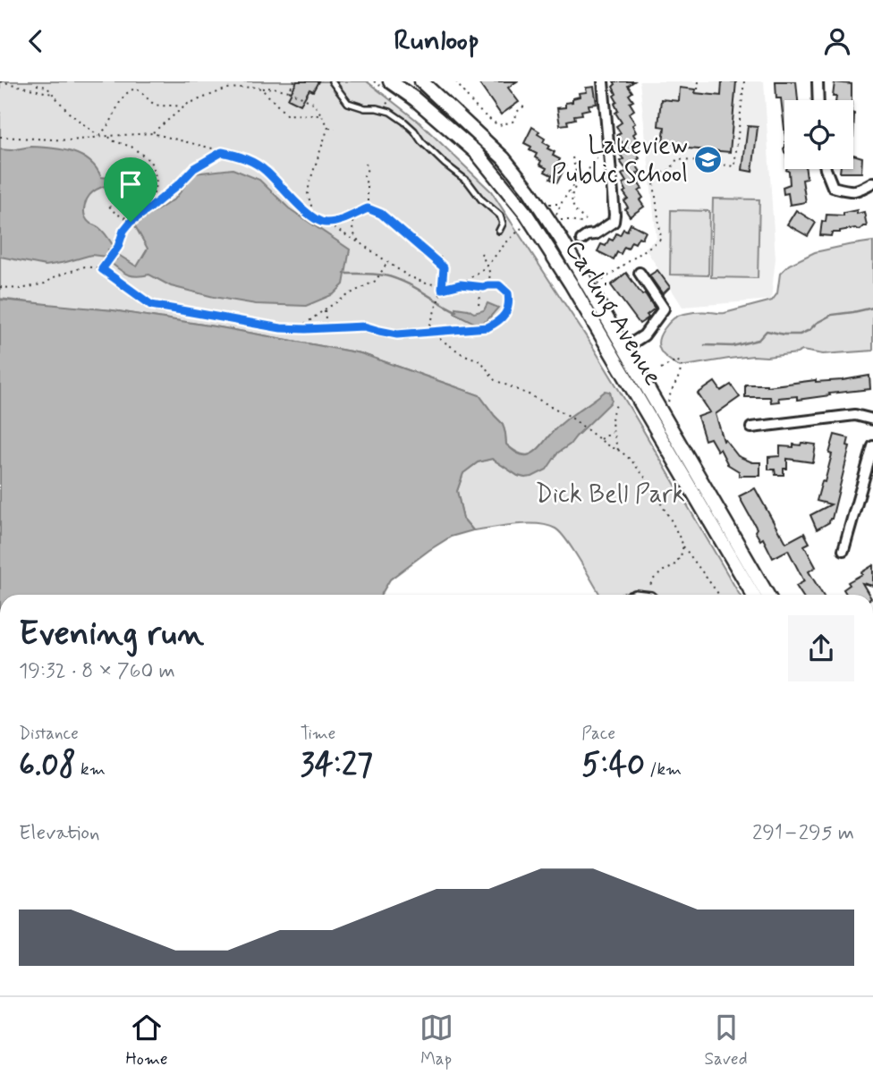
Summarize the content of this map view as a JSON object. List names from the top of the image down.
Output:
{
  "streets": {
    "main road": ["Carling Avenue"]
  },
  "parks": ["Dick Bell Park"],
  "places": {
    "school or university": ["Lakeview Public School"]
  },
  "page": {
    "header": "Runloop",
    "heading": ["Evening run", "19:32 · 8 × 760 m"],
    "stats": [
      ["Distance", "6.08 km"],
      ["Time", "34:27"],
      ["Pace", "5:40 /km"]
    ],
    "chart": ["Elevation", "291–295 m"],
    "tabs": ["Home", "Map", "Saved"]
  }
}
